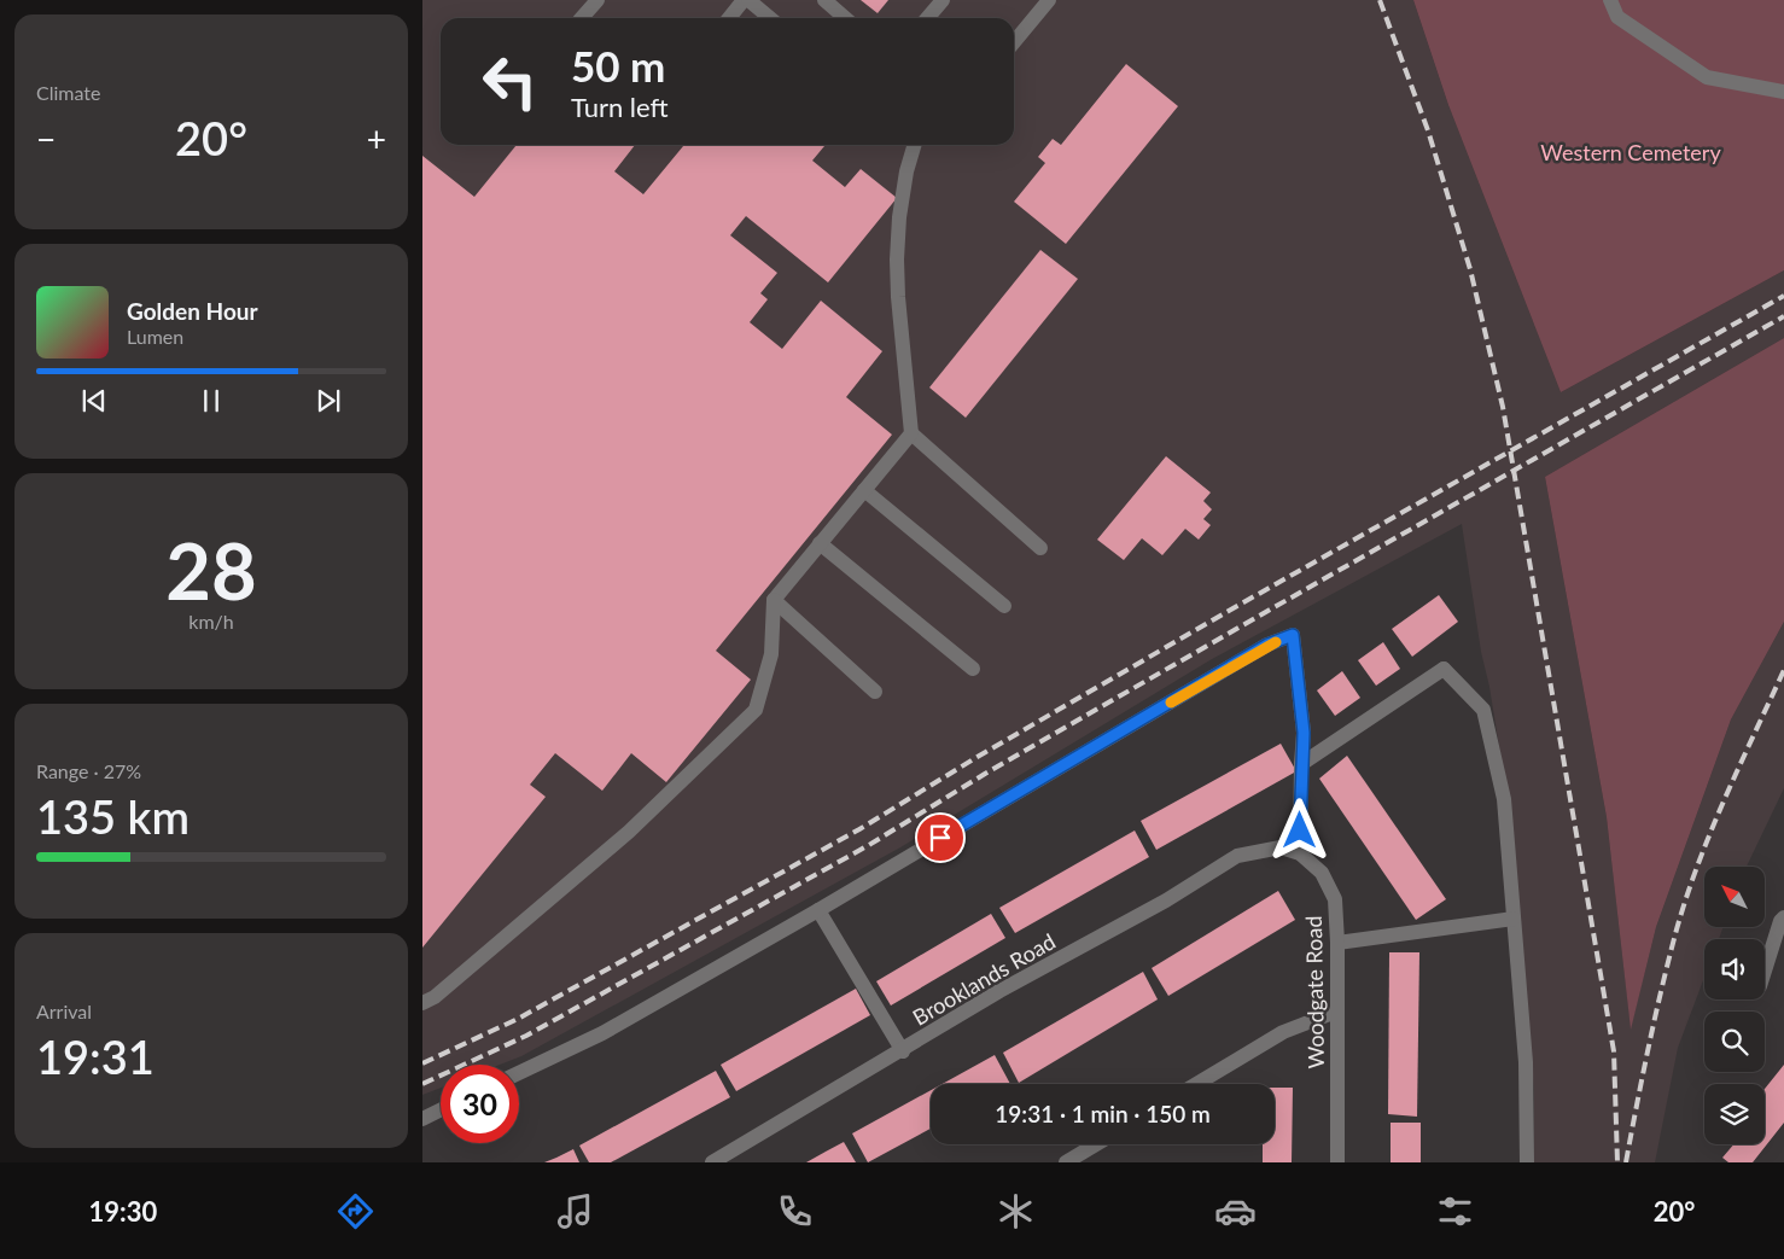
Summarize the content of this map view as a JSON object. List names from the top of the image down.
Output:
{
  "streets": {
    "street": ["Brooklands Road", "Woodgate Road"]
  },
  "crossings": [
    ["Brooklands Road", "Woodgate Road"]
  ],
  "parks": ["Western Cemetery"],
  "north": "top left",
  "page": {
    "tile": [
      "Climate",
      ["28", "km/h"],
      ["Range · 27%", "135 km"],
      ["Arrival", "19:31"]
    ],
    "turn": ["50 m", "Turn left"],
    "heat": ["−", "20°", "+"],
    "song": ["Golden Hour", "Lumen"],
    "limit": "30",
    "trip": "19:31 · 1 min · 150 m",
    "tabs": ["19:30", "20°"]
  }
}
